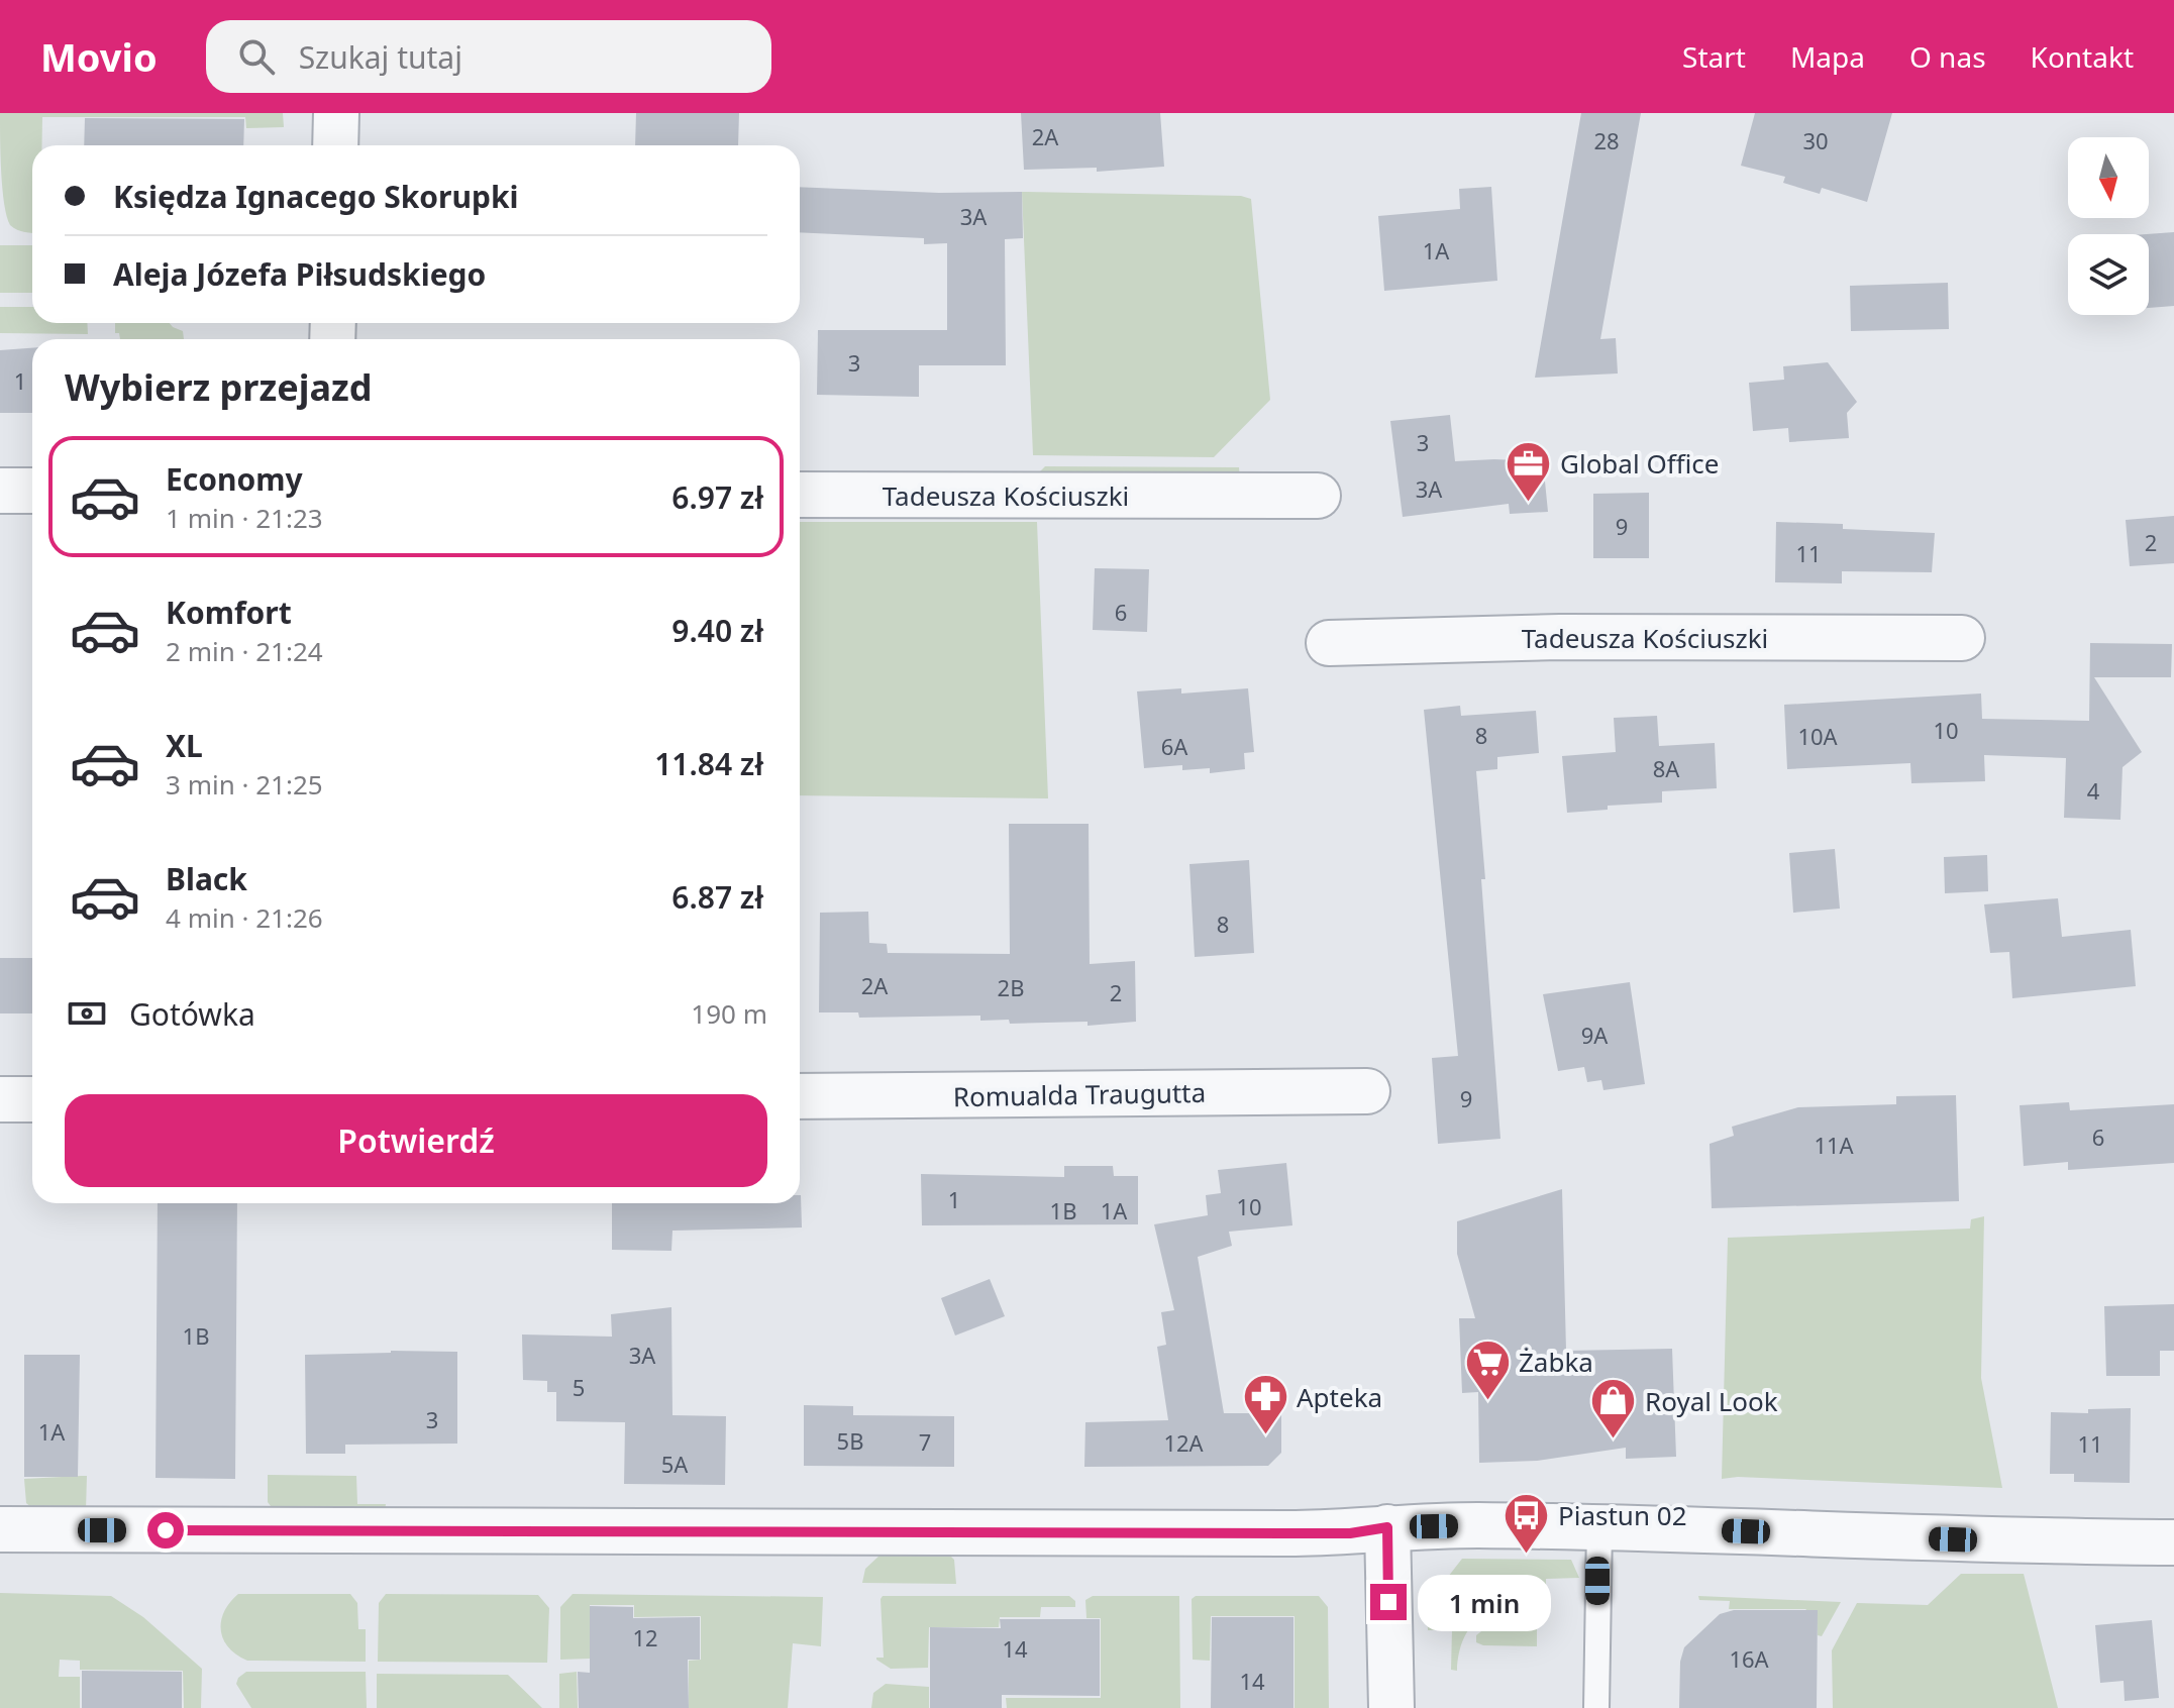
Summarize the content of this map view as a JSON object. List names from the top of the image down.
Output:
{
  "streets": {
    "street": ["Tadeusza Kościuszki", "Romualda Traugutta"]
  },
  "places": {
    "office": ["Global Office"],
    "supermarket": ["Żabka"],
    "pharmacy": ["Apteka"],
    "shop": ["Royal Look"],
    "bus stop": ["Piastun 02"]
  },
  "house_numbers": [
    "2A",
    "28",
    "30",
    "3A",
    "1A",
    "3",
    "1",
    "3",
    "3A",
    "9",
    "2",
    "11",
    "6",
    "10",
    "8",
    "10A",
    "6A",
    "8A",
    "4",
    "8",
    "2A",
    "2B",
    "2",
    "9A",
    "9",
    "6",
    "11A",
    "1",
    "10",
    "1B",
    "1A",
    "1B",
    "3A",
    "5",
    "3",
    "1A",
    "5B",
    "7",
    "12A",
    "11",
    "5A",
    "12",
    "14",
    "16A",
    "14"
  ],
  "north": "bottom",
  "page": {
    "header": "Movio",
    "search": "Szukaj tutaj",
    "nav": [
      "Start",
      "Mapa",
      "O nas",
      "Kontakt"
    ],
    "banner": ["Księdza Ignacego Skorupki", "Aleja Józefa Piłsudskiego"],
    "heading": "Wybierz przejazd",
    "list": [
      {
        "name": "Economy",
        "note": "1 min · 21:23",
        "value": "6.97 zł"
      },
      {
        "name": "Komfort",
        "note": "2 min · 21:24",
        "value": "9.40 zł"
      },
      {
        "name": "XL",
        "note": "3 min · 21:25",
        "value": "11.84 zł"
      },
      {
        "name": "Black",
        "note": "4 min · 21:26",
        "value": "6.87 zł"
      }
    ],
    "pay": ["Gotówka", "190 m"],
    "buttons": "Potwierdź",
    "bubble": "1 min"
  }
}
